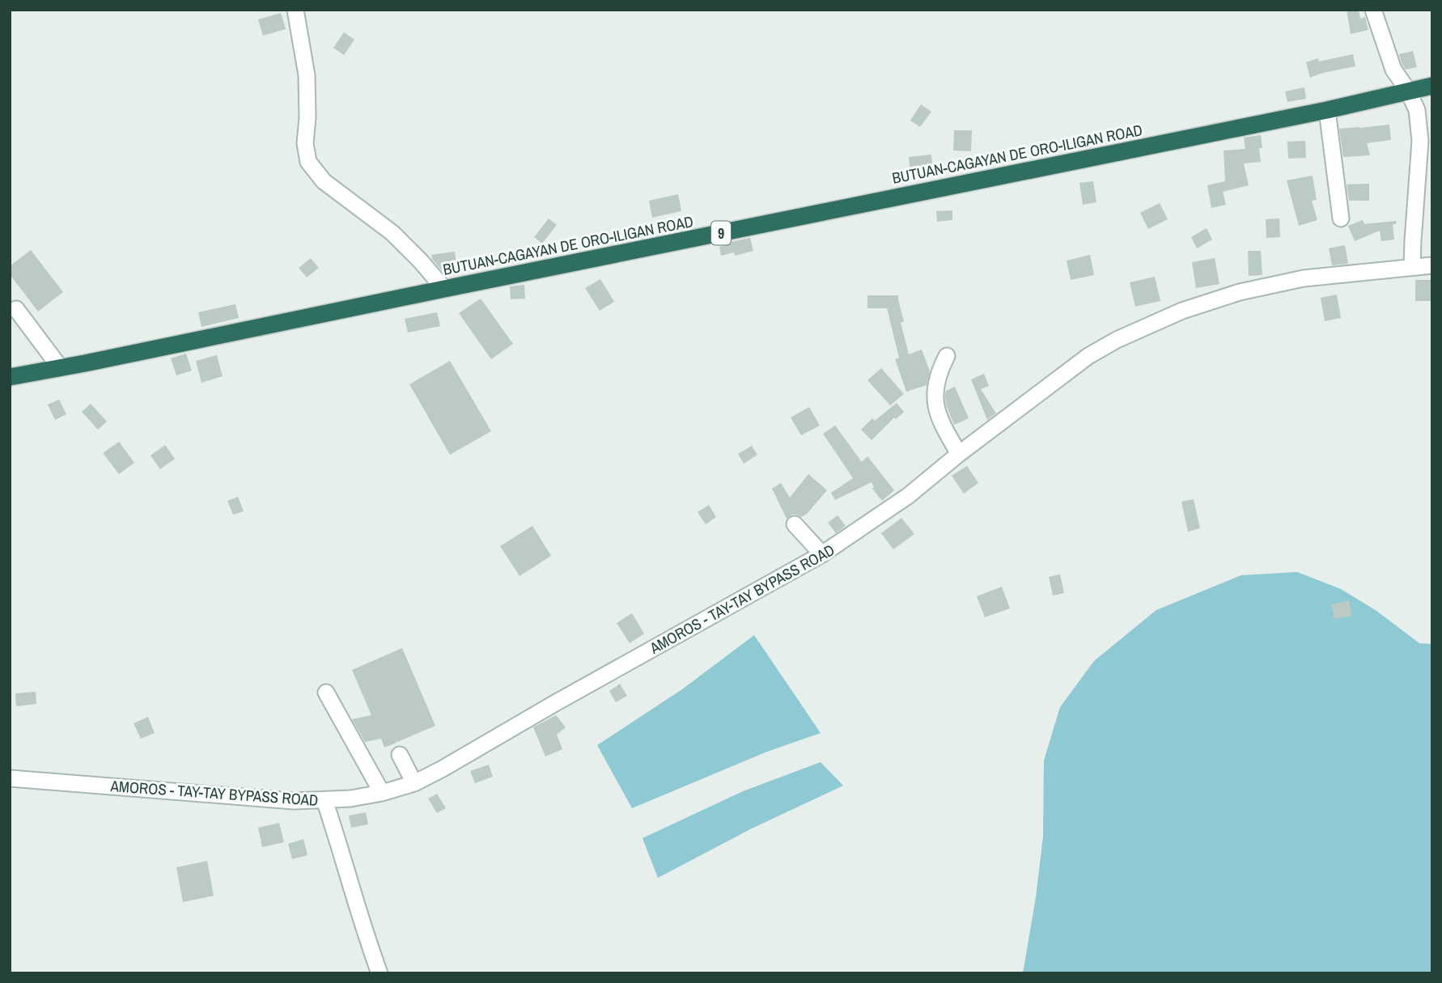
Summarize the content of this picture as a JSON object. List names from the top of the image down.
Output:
{
  "streets": {
    "highway": ["BUTUAN-CAGAYAN DE ORO-ILIGAN ROAD", "9"],
    "street": ["AMOROS - TAY-TAY BYPASS ROAD"]
  }
}
